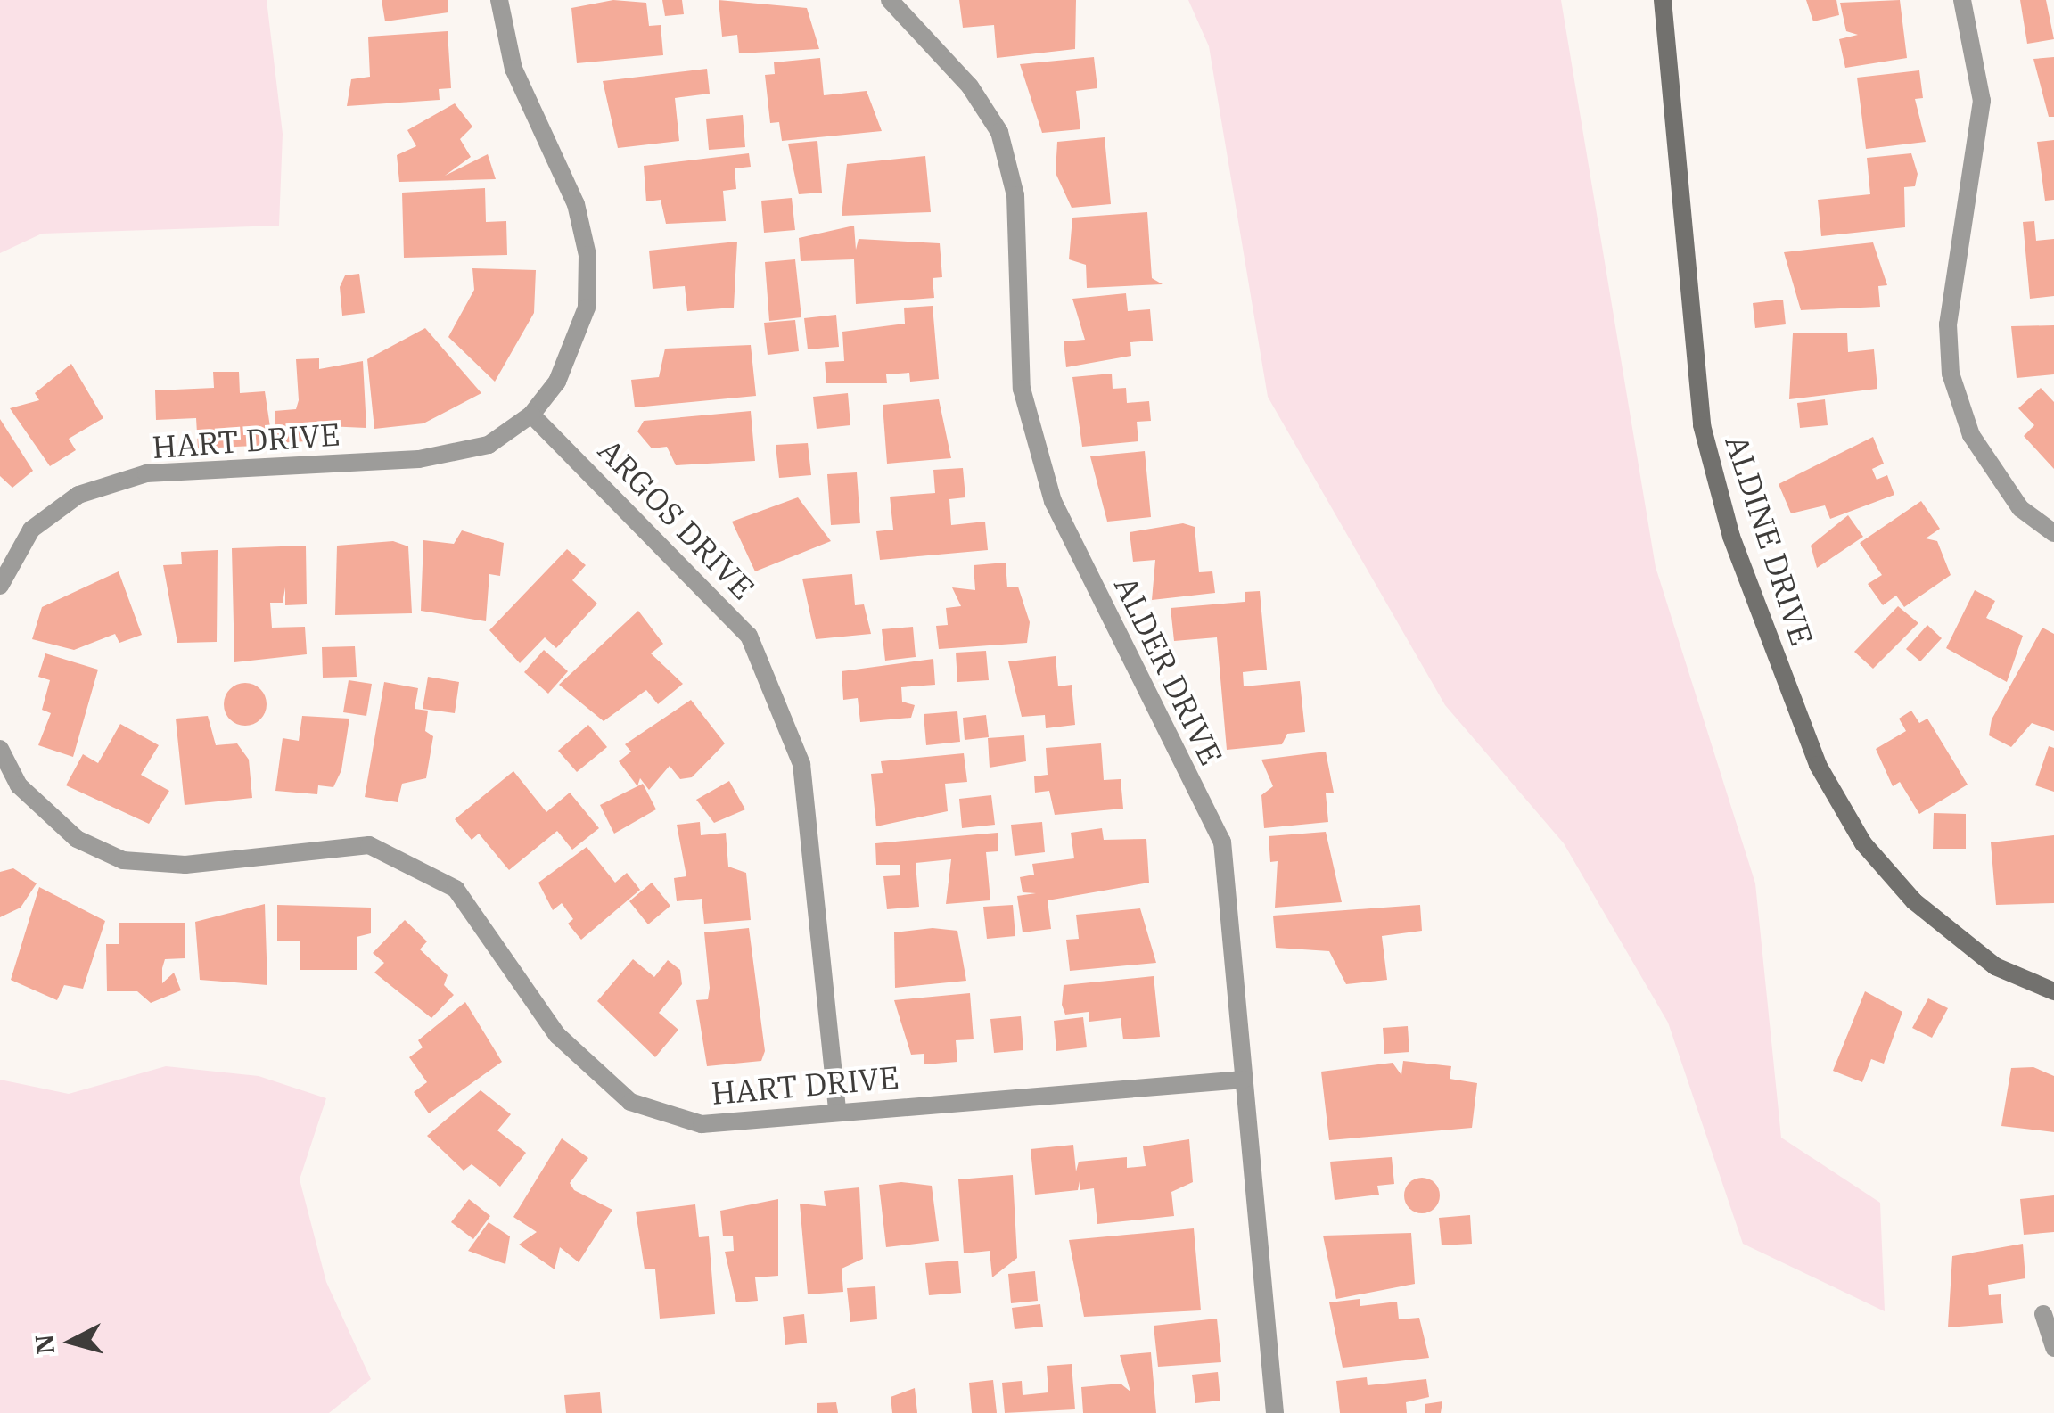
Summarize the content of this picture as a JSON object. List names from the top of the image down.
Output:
{
  "streets": {
    "main road": ["ALDINE DRIVE"],
    "street": ["HART DRIVE", "ARGOS DRIVE", "ALDER DRIVE"]
  },
  "crossings": [
    ["HART DRIVE", "ARGOS DRIVE"],
    ["HART DRIVE", "ALDER DRIVE"]
  ],
  "north": "left"
}
